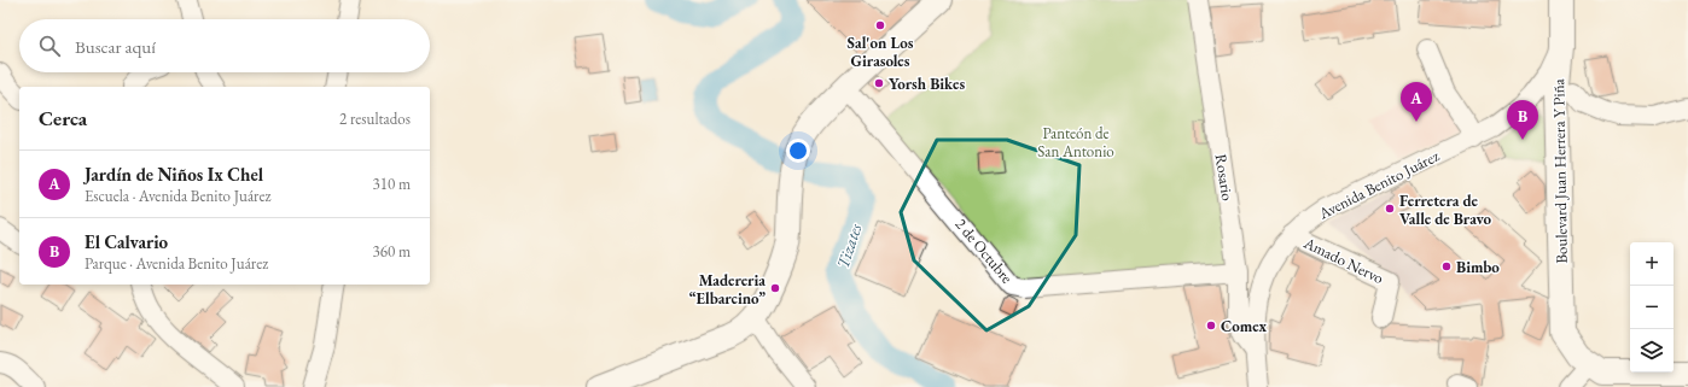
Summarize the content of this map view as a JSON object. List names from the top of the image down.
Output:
{
  "streets": {
    "main road": ["Boulevard Juan Herrera Y Piña"],
    "street": [
      "Rosario",
      "Avenida Benito Juárez",
      "2 de Octubre",
      "Amado Nervo"
    ]
  },
  "crossings": [
    ["Boulevard Juan Herrera Y Piña", "Avenida Benito Juárez"],
    ["Rosario", "Avenida Benito Juárez"],
    ["Rosario", "2 de Octubre"],
    ["Avenida Benito Juárez", "Amado Nervo"]
  ],
  "water": ["Tizates"],
  "parks": ["Panteón de San Antonio"],
  "places": [
    "Sal'on Los Girasoles",
    "Yorsh Bikes",
    "Ferretera de Valle de Bravo",
    "Bimbo",
    "Madereria “Elbarcino”",
    "Comex"
  ],
  "page": {
    "search": "Buscar aquí",
    "pins": ["A", "B"],
    "heading": ["Cerca", "2 resultados"],
    "list": [
      {
        "mark": "A",
        "name": "Jardín de Niños Ix Chel",
        "note": "Escuela · Avenida Benito Juárez",
        "value": "310 m"
      },
      {
        "mark": "B",
        "name": "El Calvario",
        "note": "Parque · Avenida Benito Juárez",
        "value": "360 m"
      }
    ],
    "map_buttons": ["+", "−"]
  }
}
